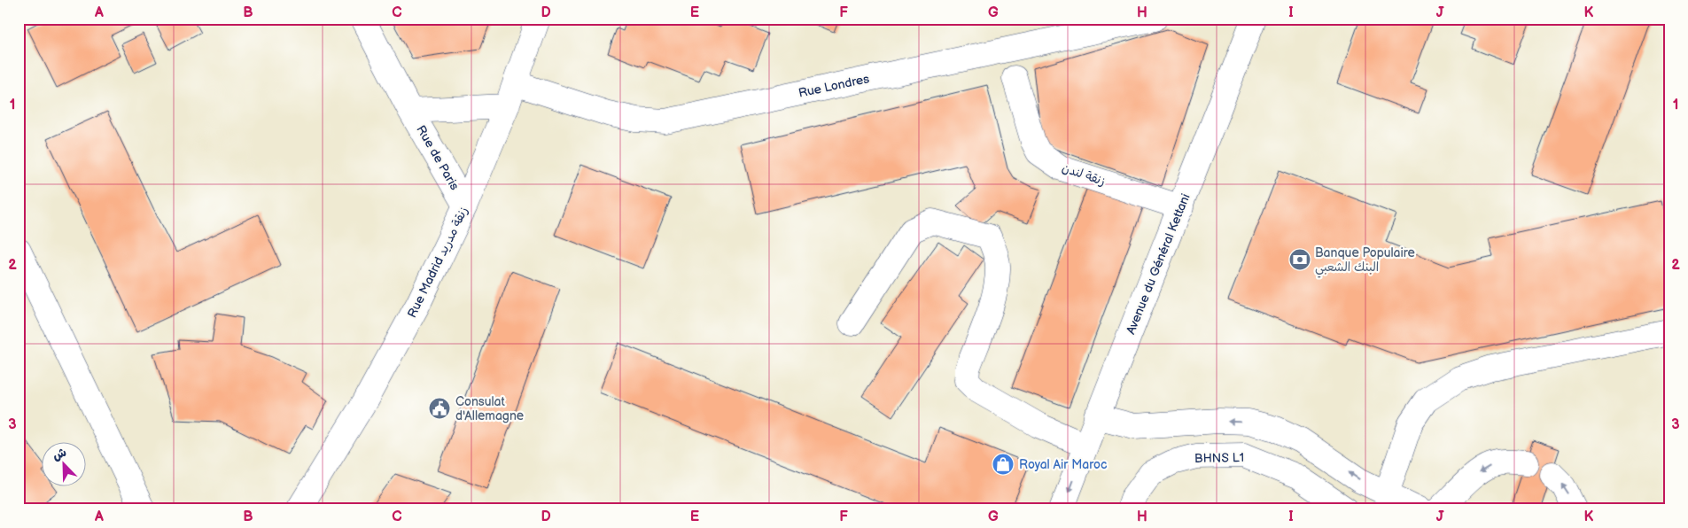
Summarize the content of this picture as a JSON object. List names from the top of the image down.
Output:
{
  "streets": {
    "street": [
      "Rue Londres",
      "Rue de Paris",
      "زنقة لندن",
      "Rue Madrid زنقة مدريد",
      "Avenue du Général Kettani",
      "BHNS L1"
    ]
  },
  "crossings": [
    ["Rue Londres", "Rue Madrid زنقة مدريد"],
    ["Rue de Paris", "Rue Madrid زنقة مدريد"],
    ["زنقة لندن", "Avenue du Général Kettani"]
  ],
  "places": {
    "bank": ["Banque Populaire البنك الشعبي"],
    "public building": ["Consulat d'Allemagne"],
    "shop": ["Royal Air Maroc"]
  },
  "north": "top left",
  "grid": {
    "columns": [
      "A",
      "B",
      "C",
      "D",
      "E",
      "F",
      "G",
      "H",
      "I",
      "J",
      "K"
    ],
    "rows": ["1", "2", "3"]
  }
}
